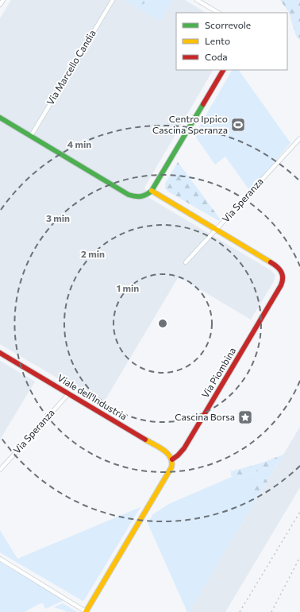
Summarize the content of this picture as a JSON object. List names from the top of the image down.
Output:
{
  "streets": {
    "street": [
      "Via Marcello Candia",
      "Via Speranza",
      "Via Piombina",
      "Viale dell'Industria"
    ]
  },
  "crossings": [
    ["Via Speranza", "Via Piombina"],
    ["Via Speranza", "Viale dell'Industria"],
    ["Via Piombina", "Viale dell'Industria"]
  ],
  "places": {
    "sports": ["Centro Ippico Cascina Speranza"],
    "place": ["Cascina Borsa"]
  },
  "legend": ["Scorrevole", "Lento", "Coda"],
  "rings": [
    "4 min",
    "3 min",
    "2 min",
    "1 min"
  ]
}
